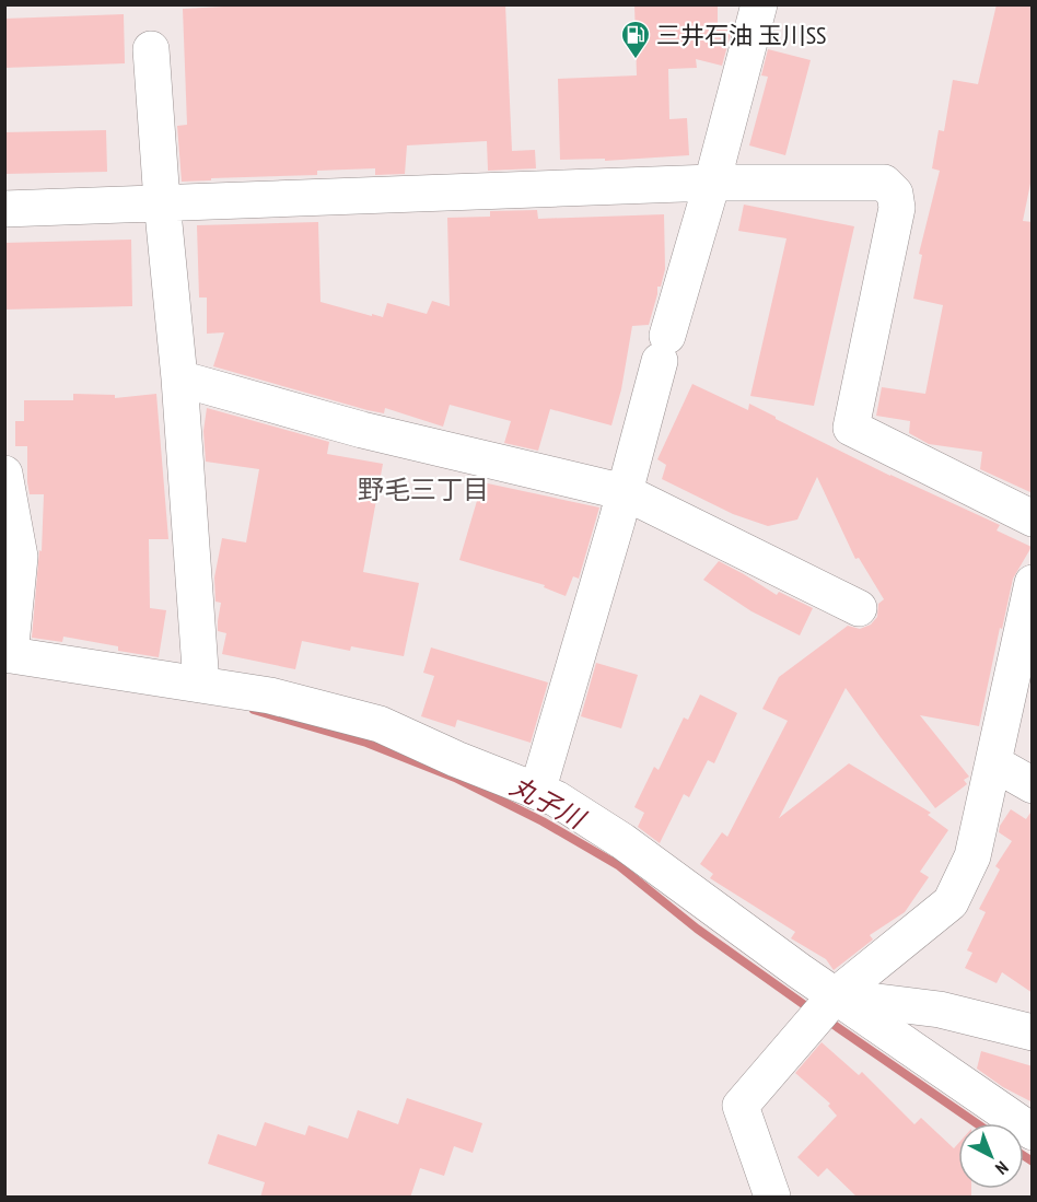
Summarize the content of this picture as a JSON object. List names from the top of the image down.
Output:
{
  "districts": ["野毛三丁目"],
  "water": ["丸子川"],
  "places": {
    "fuel station": ["三井石油 玉川SS"]
  },
  "north": "bottom right"
}
